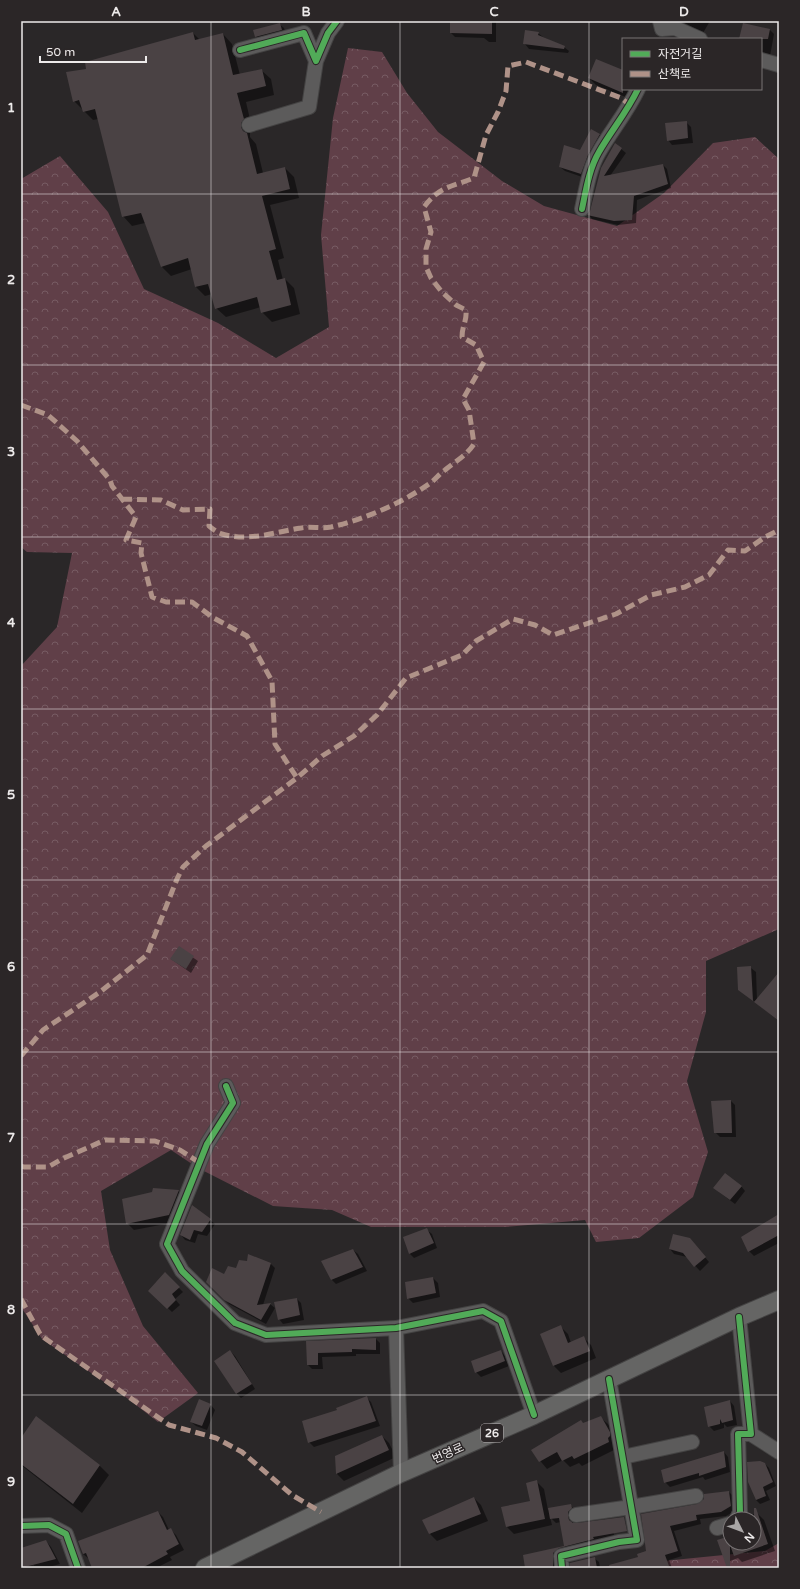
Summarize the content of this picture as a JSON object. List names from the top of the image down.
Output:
{
  "streets": {
    "main road": ["26", "번영로"]
  },
  "legend": ["자전거길", "산책로"],
  "scale_bar": "50 m",
  "north": "bottom right",
  "grid": {
    "columns": [
      "A",
      "B",
      "C",
      "D"
    ],
    "rows": [
      "1",
      "2",
      "3",
      "4",
      "5",
      "6",
      "7",
      "8",
      "9"
    ]
  }
}
